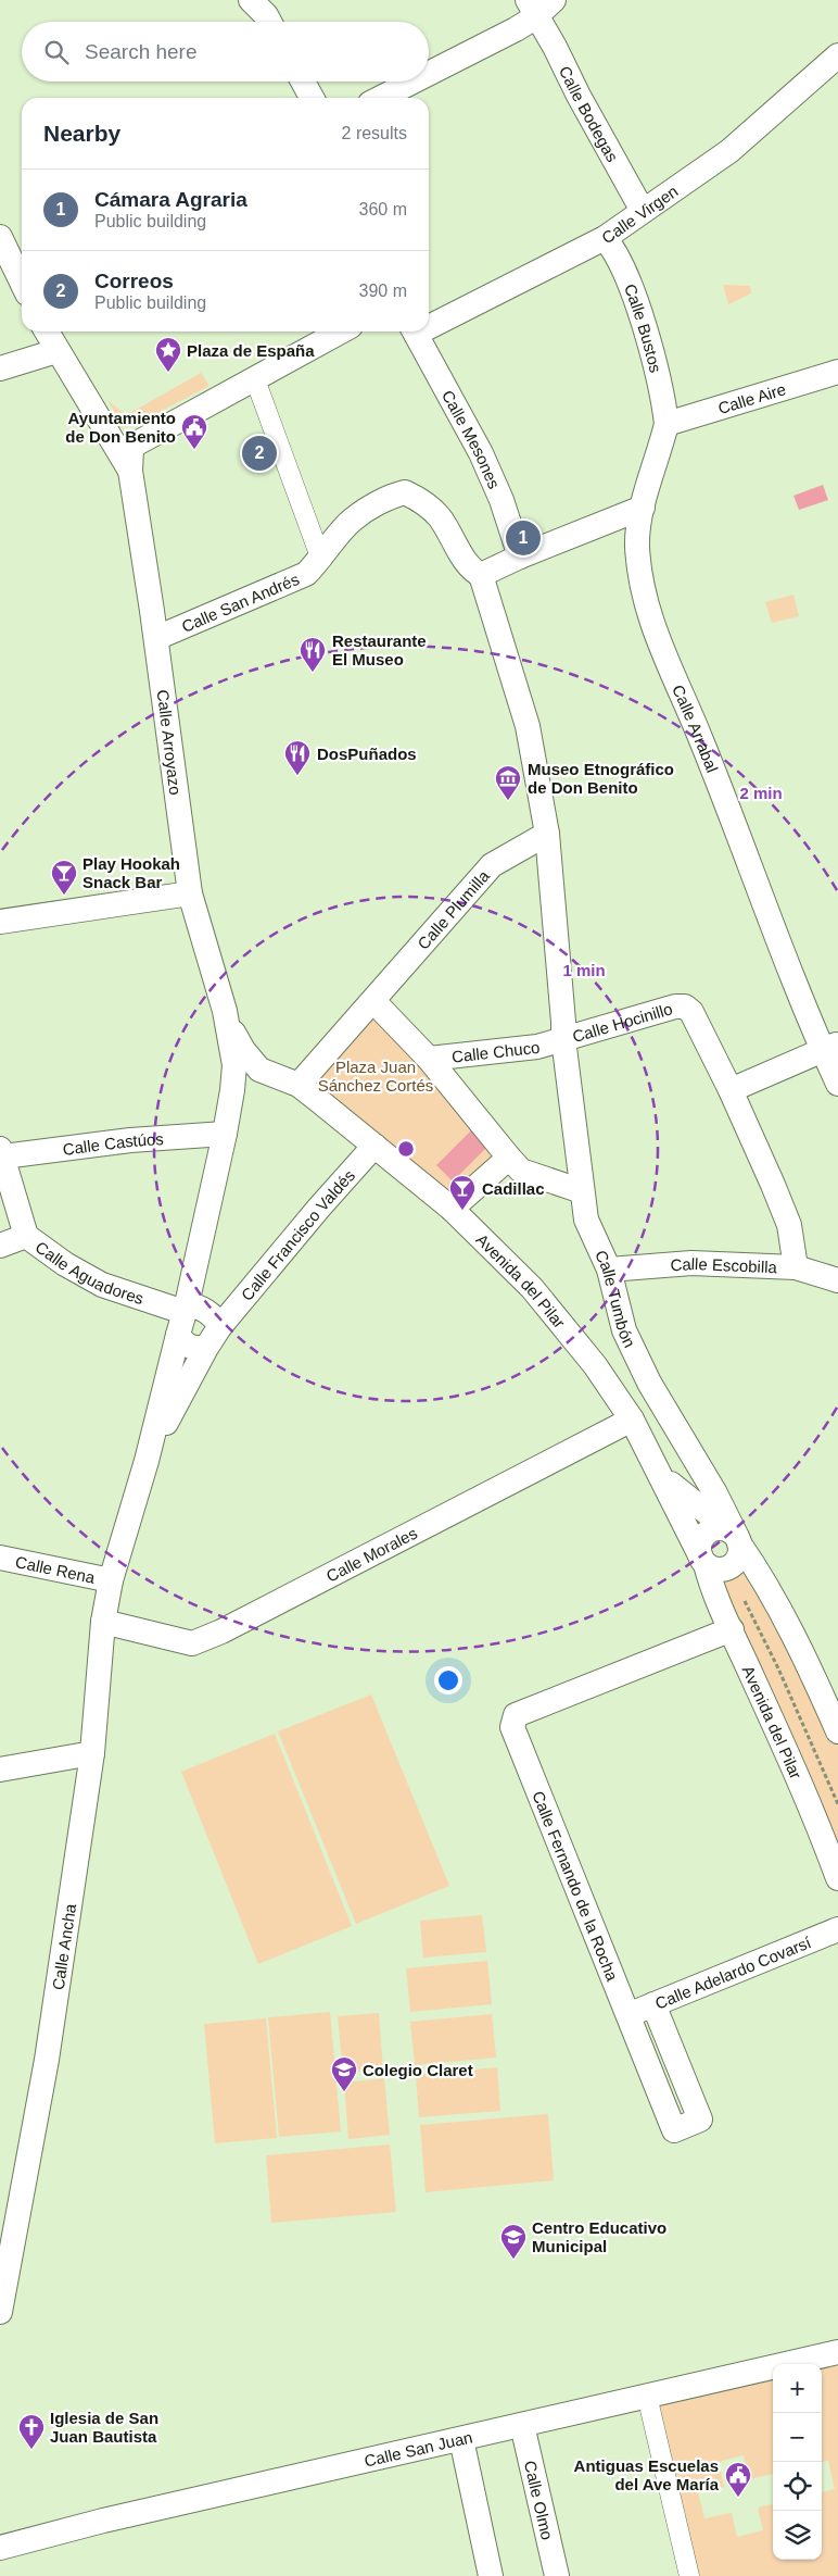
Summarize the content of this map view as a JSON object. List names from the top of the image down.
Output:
{
  "streets": {
    "street": [
      "Calle Bodegas",
      "Calle Virgen",
      "Calle Bustos",
      "Calle Aire",
      "Calle Mesones",
      "Calle San Andrés",
      "Calle Arrabal",
      "Calle Arroyazo",
      "Calle Plumilla",
      "Calle Hocinillo",
      "Calle Chuco",
      "Calle Castúos",
      "Calle Francisco Valdés",
      "Calle Escobilla",
      "Calle Aguadores",
      "Avenida del Pilar",
      "Calle Tumbón",
      "Calle Morales",
      "Calle Rena",
      "Calle Fernando de la Rocha",
      "Calle Ancha",
      "Calle Adelardo Covarsí",
      "Calle San Juan",
      "Calle Olmo"
    ]
  },
  "crossings": [
    ["Calle Bodegas", "Calle Virgen"],
    ["Calle Virgen", "Calle Bustos"],
    ["Calle Bustos", "Calle Aire"],
    ["Calle Bustos", "Calle Arrabal"],
    ["Calle Aire", "Calle Arrabal"],
    ["Calle San Andrés", "Calle Arroyazo"],
    ["Calle San Andrés", "Calle Tumbón"],
    ["Calle Arroyazo", "Avenida del Pilar"],
    ["Calle Plumilla", "Avenida del Pilar"],
    ["Calle Plumilla", "Calle Tumbón"],
    ["Calle Hocinillo", "Calle Chuco"],
    ["Calle Hocinillo", "Calle Escobilla"],
    ["Calle Hocinillo", "Calle Tumbón"],
    ["Calle Chuco", "Calle Tumbón"],
    ["Calle Castúos", "Calle Aguadores"],
    ["Calle Francisco Valdés", "Calle Aguadores"],
    ["Calle Francisco Valdés", "Avenida del Pilar"],
    ["Calle Escobilla", "Calle Tumbón"],
    ["Avenida del Pilar", "Calle Tumbón"],
    ["Avenida del Pilar", "Calle Morales"],
    ["Avenida del Pilar", "Calle Fernando de la Rocha"],
    ["Calle Morales", "Calle Ancha"],
    ["Calle Rena", "Calle Ancha"],
    ["Calle Fernando de la Rocha", "Calle Adelardo Covarsí"],
    ["Calle San Juan", "Calle Olmo"]
  ],
  "parks": ["Plaza Juan Sánchez Cortés"],
  "places": {
    "place": ["Plaza de España"],
    "public building": ["Ayuntamiento de Don Benito", "Antiguas Escuelas del Ave María"],
    "restaurant": ["Restaurante El Museo", "DosPuñados"],
    "museum": ["Museo Etnográfico de Don Benito"],
    "bar": ["Play Hookah Snack Bar", "Cadillac"],
    "school or university": ["Colegio Claret", "Centro Educativo Municipal"],
    "church": ["Iglesia de San Juan Bautista"]
  },
  "page": {
    "search": "Search here",
    "heading": ["Nearby", "2 results"],
    "list": [
      {
        "mark": "1",
        "name": "Cámara Agraria",
        "note": "Public building",
        "value": "360 m"
      },
      {
        "mark": "2",
        "name": "Correos",
        "note": "Public building",
        "value": "390 m"
      }
    ],
    "pins": ["2", "1"],
    "map_buttons": ["+", "−"]
  },
  "rings": ["2 min", "1 min"]
}
